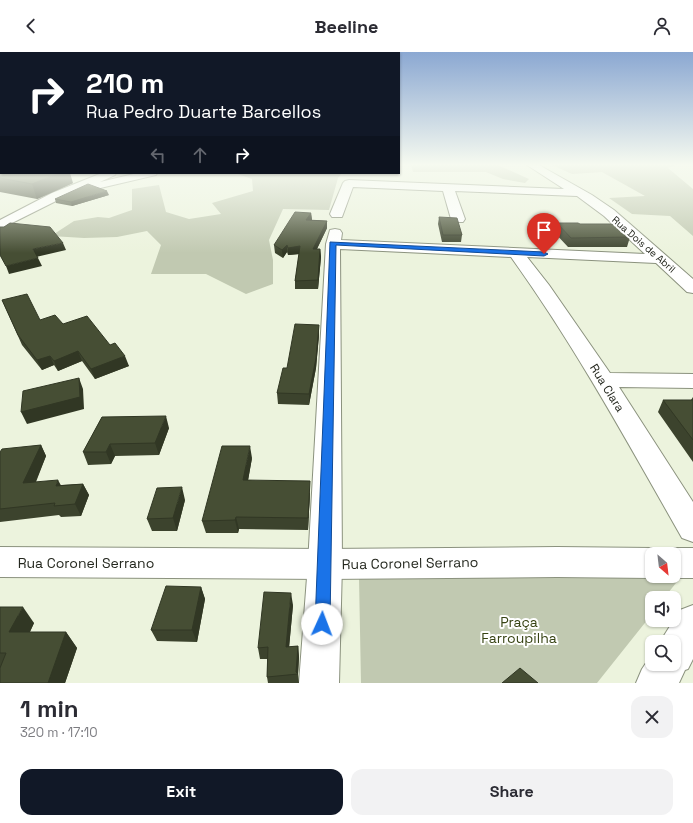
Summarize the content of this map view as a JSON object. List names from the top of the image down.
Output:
{
  "streets": {
    "street": ["Rua Dois de Abril", "Rua Clara", "Rua Coronel Serrano"]
  },
  "parks": ["Praça Farroupilha"],
  "north": "bottom right",
  "page": {
    "header": "Beeline",
    "turn": ["210 m", "Rua Pedro Duarte Barcellos"],
    "heading": ["1 min", "320 m · 17:10"],
    "buttons": ["Exit", "Share"]
  }
}
